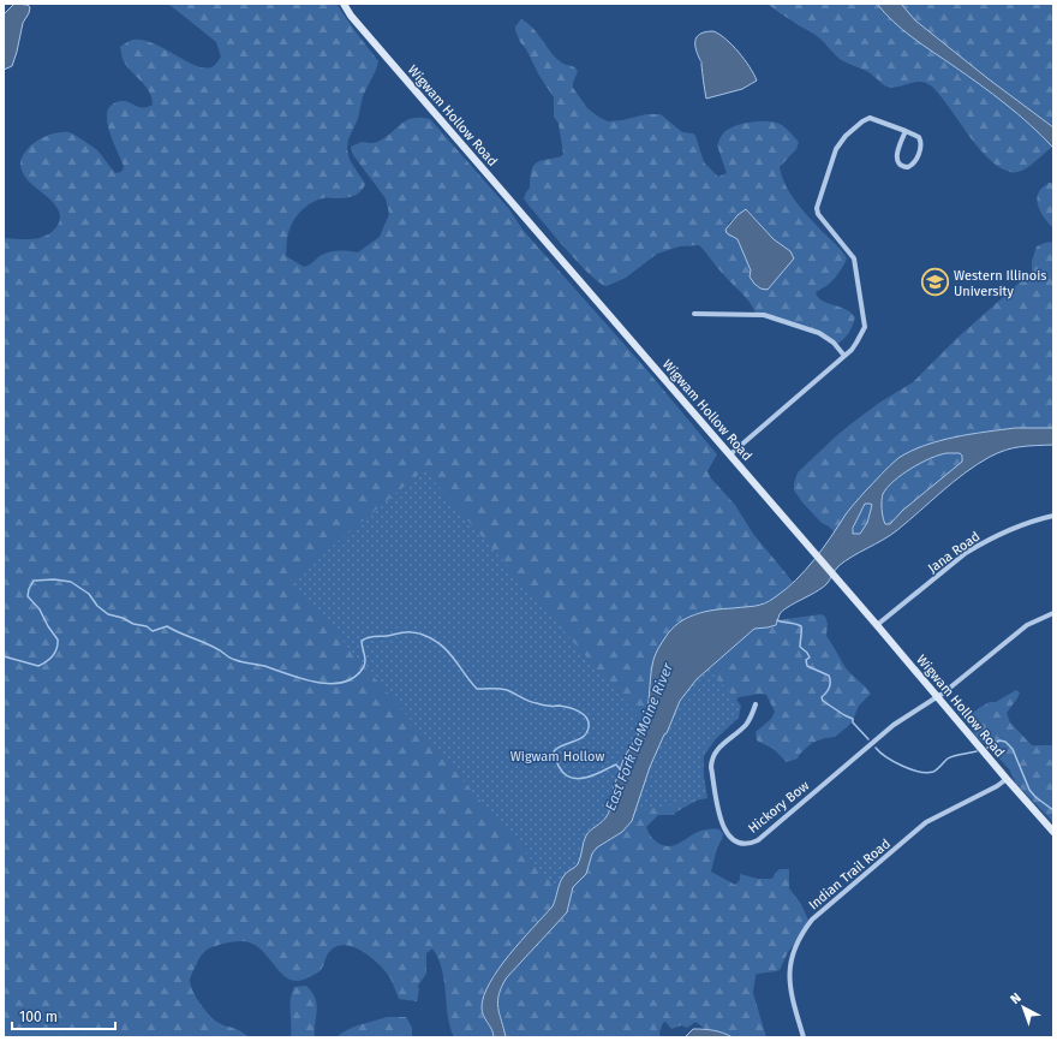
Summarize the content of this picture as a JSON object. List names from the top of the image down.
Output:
{
  "streets": {
    "street": [
      "Wigwam Hollow Road",
      "Jana Road",
      "Hickory Bow",
      "Indian Trail Road"
    ]
  },
  "crossings": [
    ["Wigwam Hollow Road", "Jana Road"],
    ["Wigwam Hollow Road", "Hickory Bow"],
    ["Wigwam Hollow Road", "Indian Trail Road"]
  ],
  "water": ["East Fork La Moine River"],
  "parks": ["Wigwam Hollow"],
  "places": {
    "school or university": ["Western Illinois University"]
  },
  "scale_bar": "100 m",
  "north": "top left"
}
